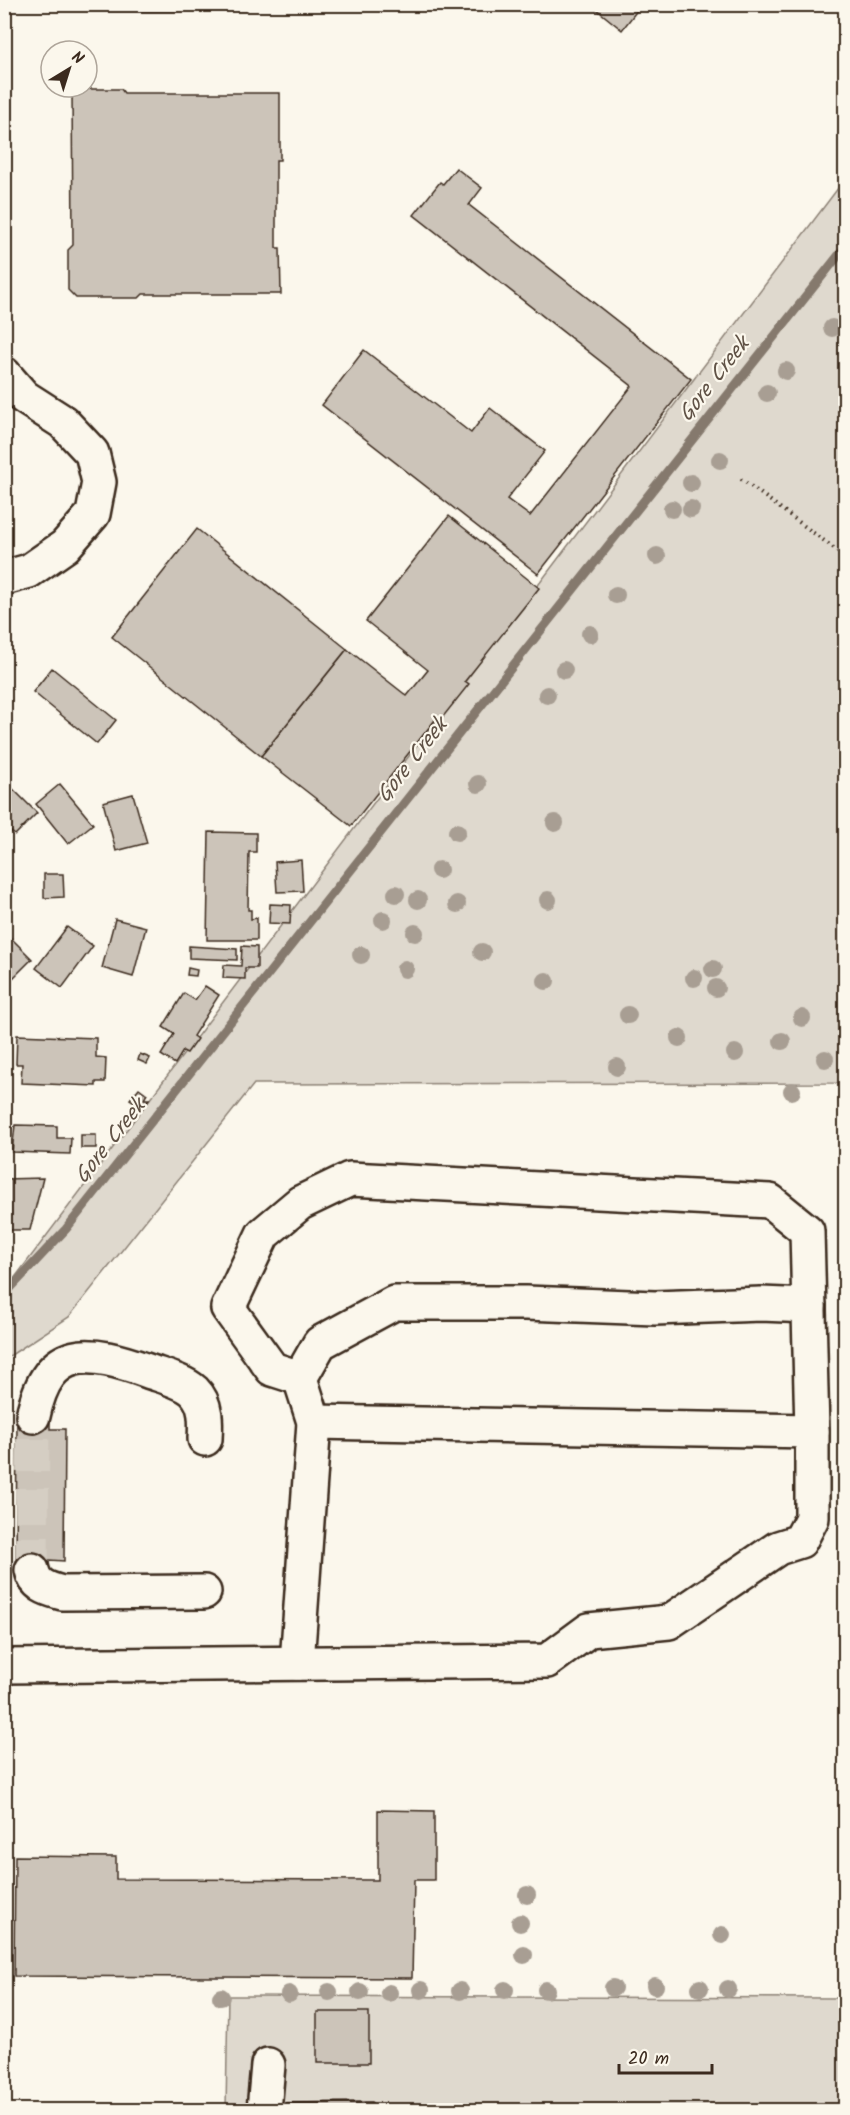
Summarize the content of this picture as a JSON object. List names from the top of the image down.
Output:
{
  "water": ["Gore Creek"],
  "scale_bar": "20 m",
  "north": "top right"
}
